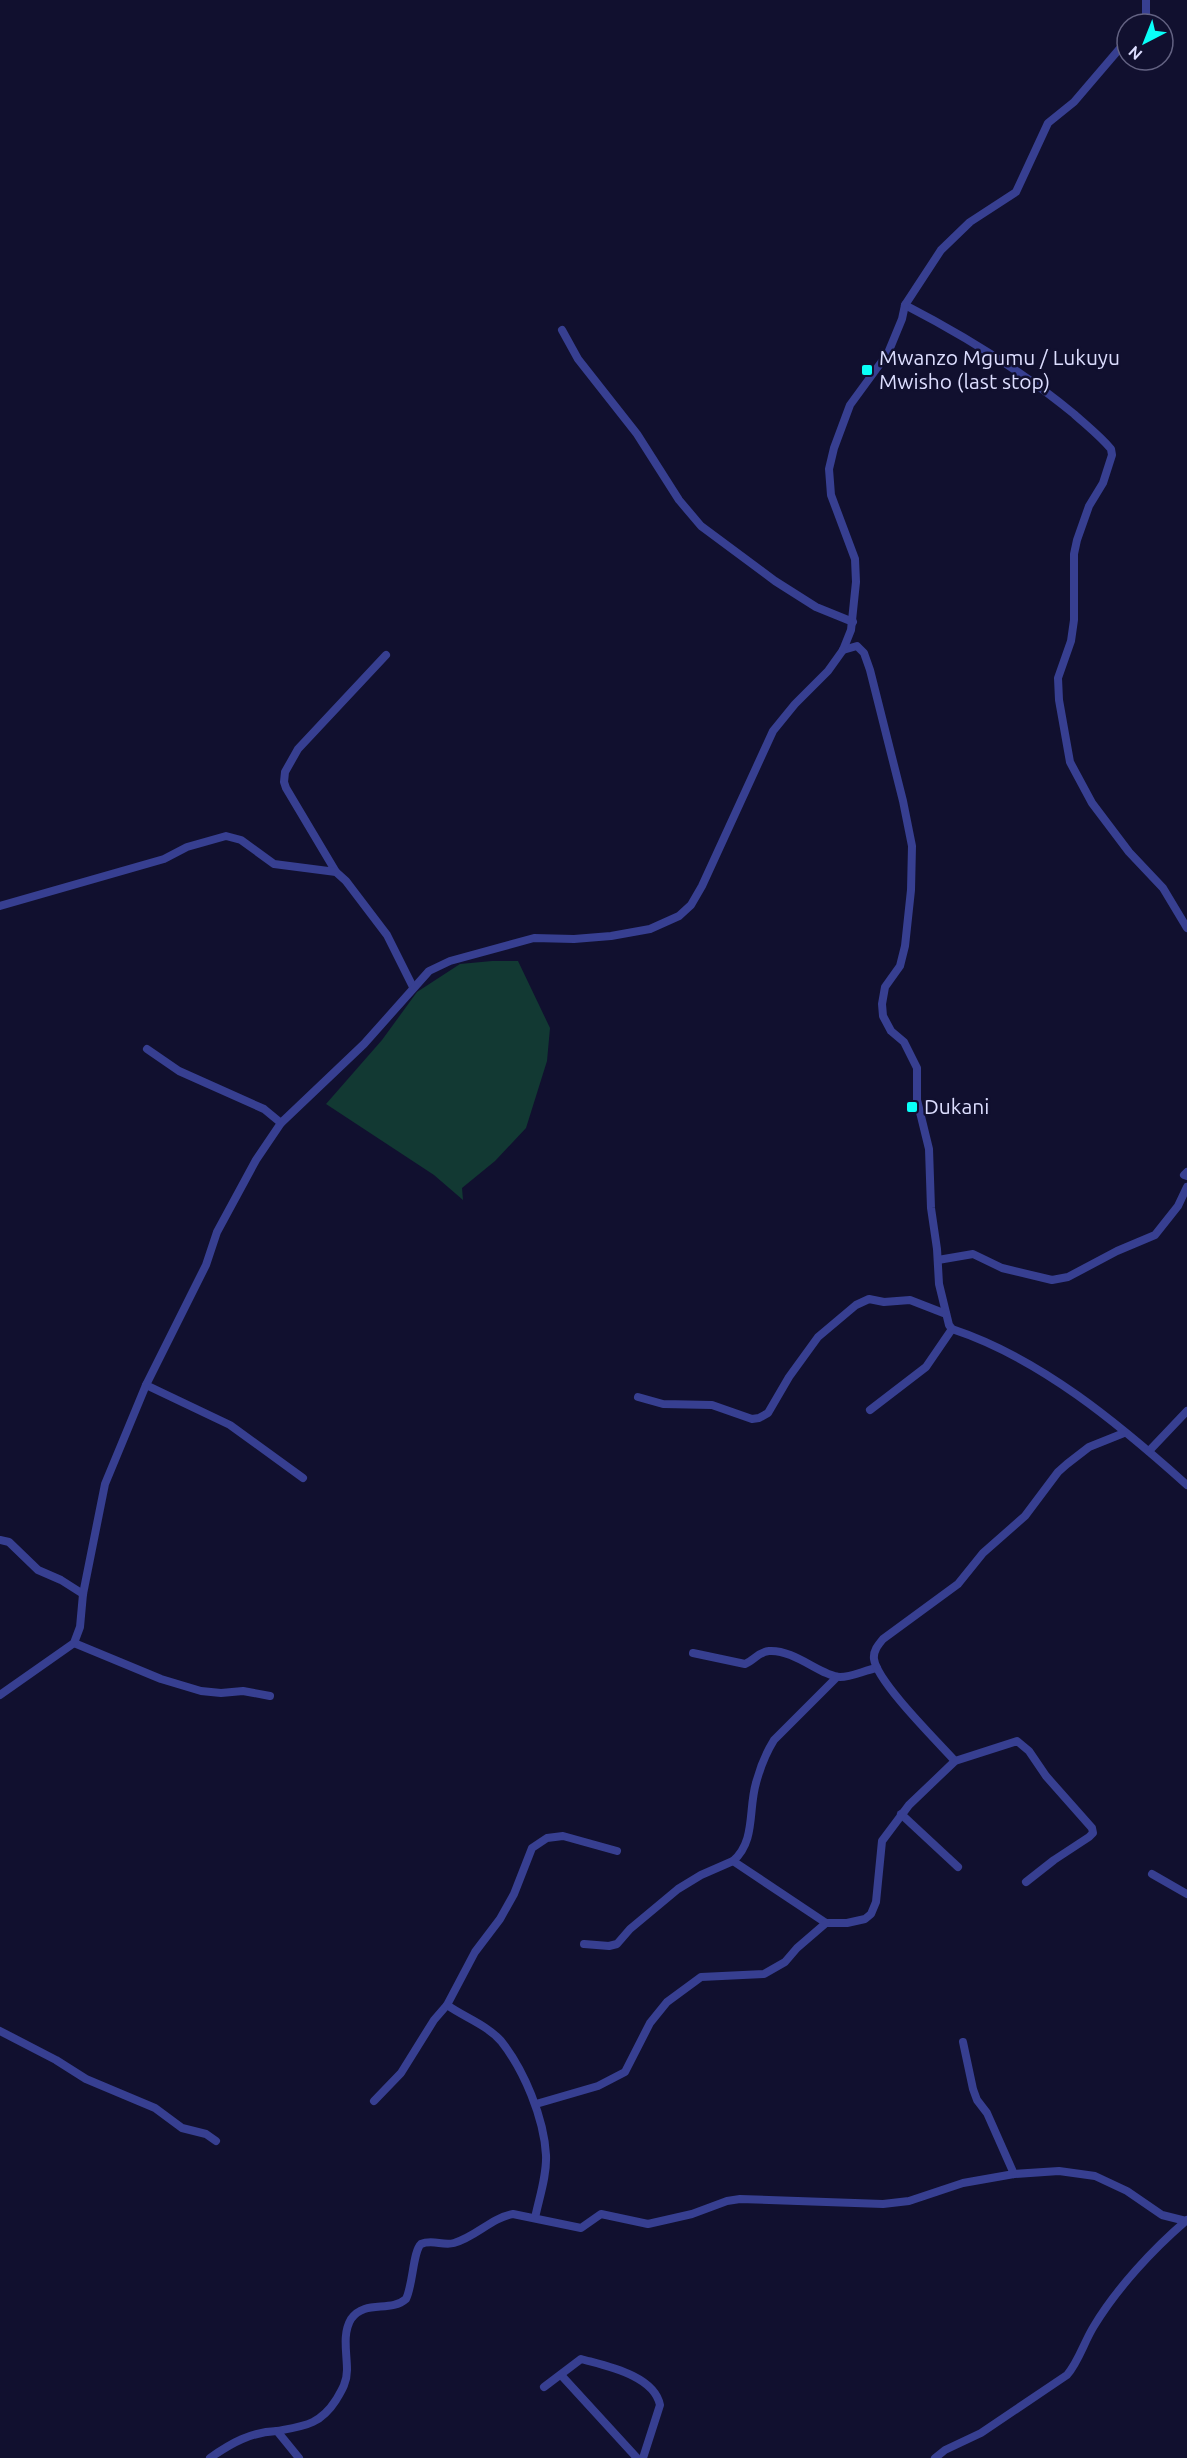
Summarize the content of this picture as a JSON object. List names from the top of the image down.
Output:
{
  "places": {
    "transit": ["Mwanzo Mgumu / Lukuyu Mwisho (last stop)", "Dukani"]
  },
  "north": "bottom left"
}
